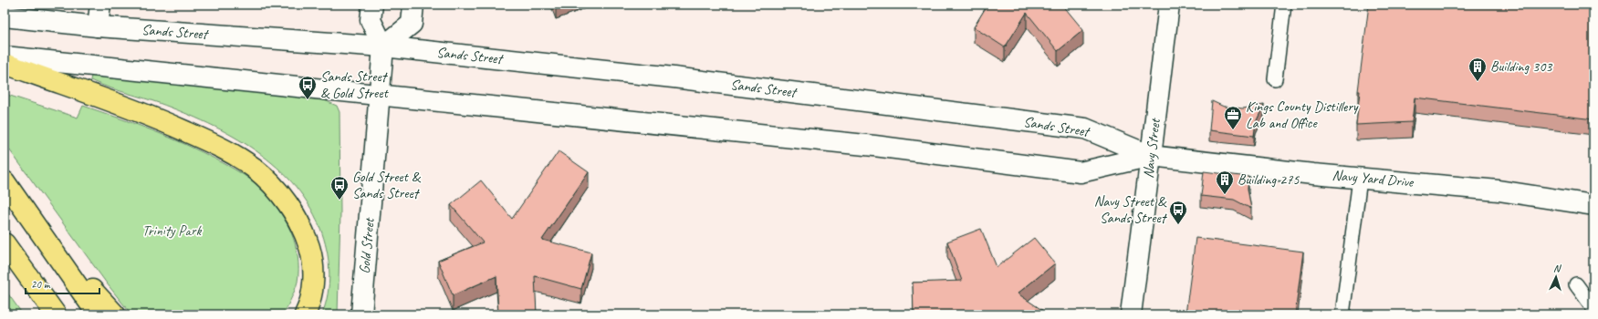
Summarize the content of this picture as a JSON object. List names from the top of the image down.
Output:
{
  "streets": {
    "main road": [
      "Sands Street",
      "Navy Street",
      "Navy Yard Drive",
      "Gold Street"
    ]
  },
  "crossings": [
    ["Sands Street", "Navy Street"],
    ["Sands Street", "Navy Yard Drive"],
    ["Sands Street", "Gold Street"],
    ["Navy Street", "Navy Yard Drive"]
  ],
  "parks": ["Trinity Park"],
  "places": {
    "building": ["Building 303", "Building 275"],
    "bus stop": ["Sands Street & Gold Street", "Gold Street & Sands Street", "Navy Street & Sands Street"],
    "office": ["Kings County Distillery Lab and Office"]
  },
  "scale_bar": "20 m",
  "north": "top"
}
